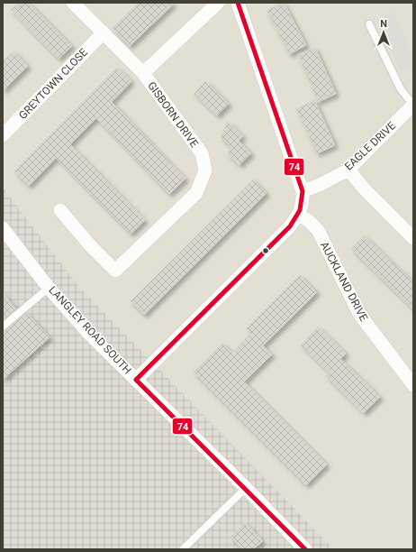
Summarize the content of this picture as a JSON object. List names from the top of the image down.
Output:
{
  "streets": {
    "street": [
      "GREYTOWN CLOSE",
      "GISBORN DRIVE",
      "EAGLE DRIVE",
      "AUCKLAND DRIVE",
      "LANGLEY ROAD SOUTH"
    ]
  },
  "lines": ["transit line 74"],
  "north": "top"
}
